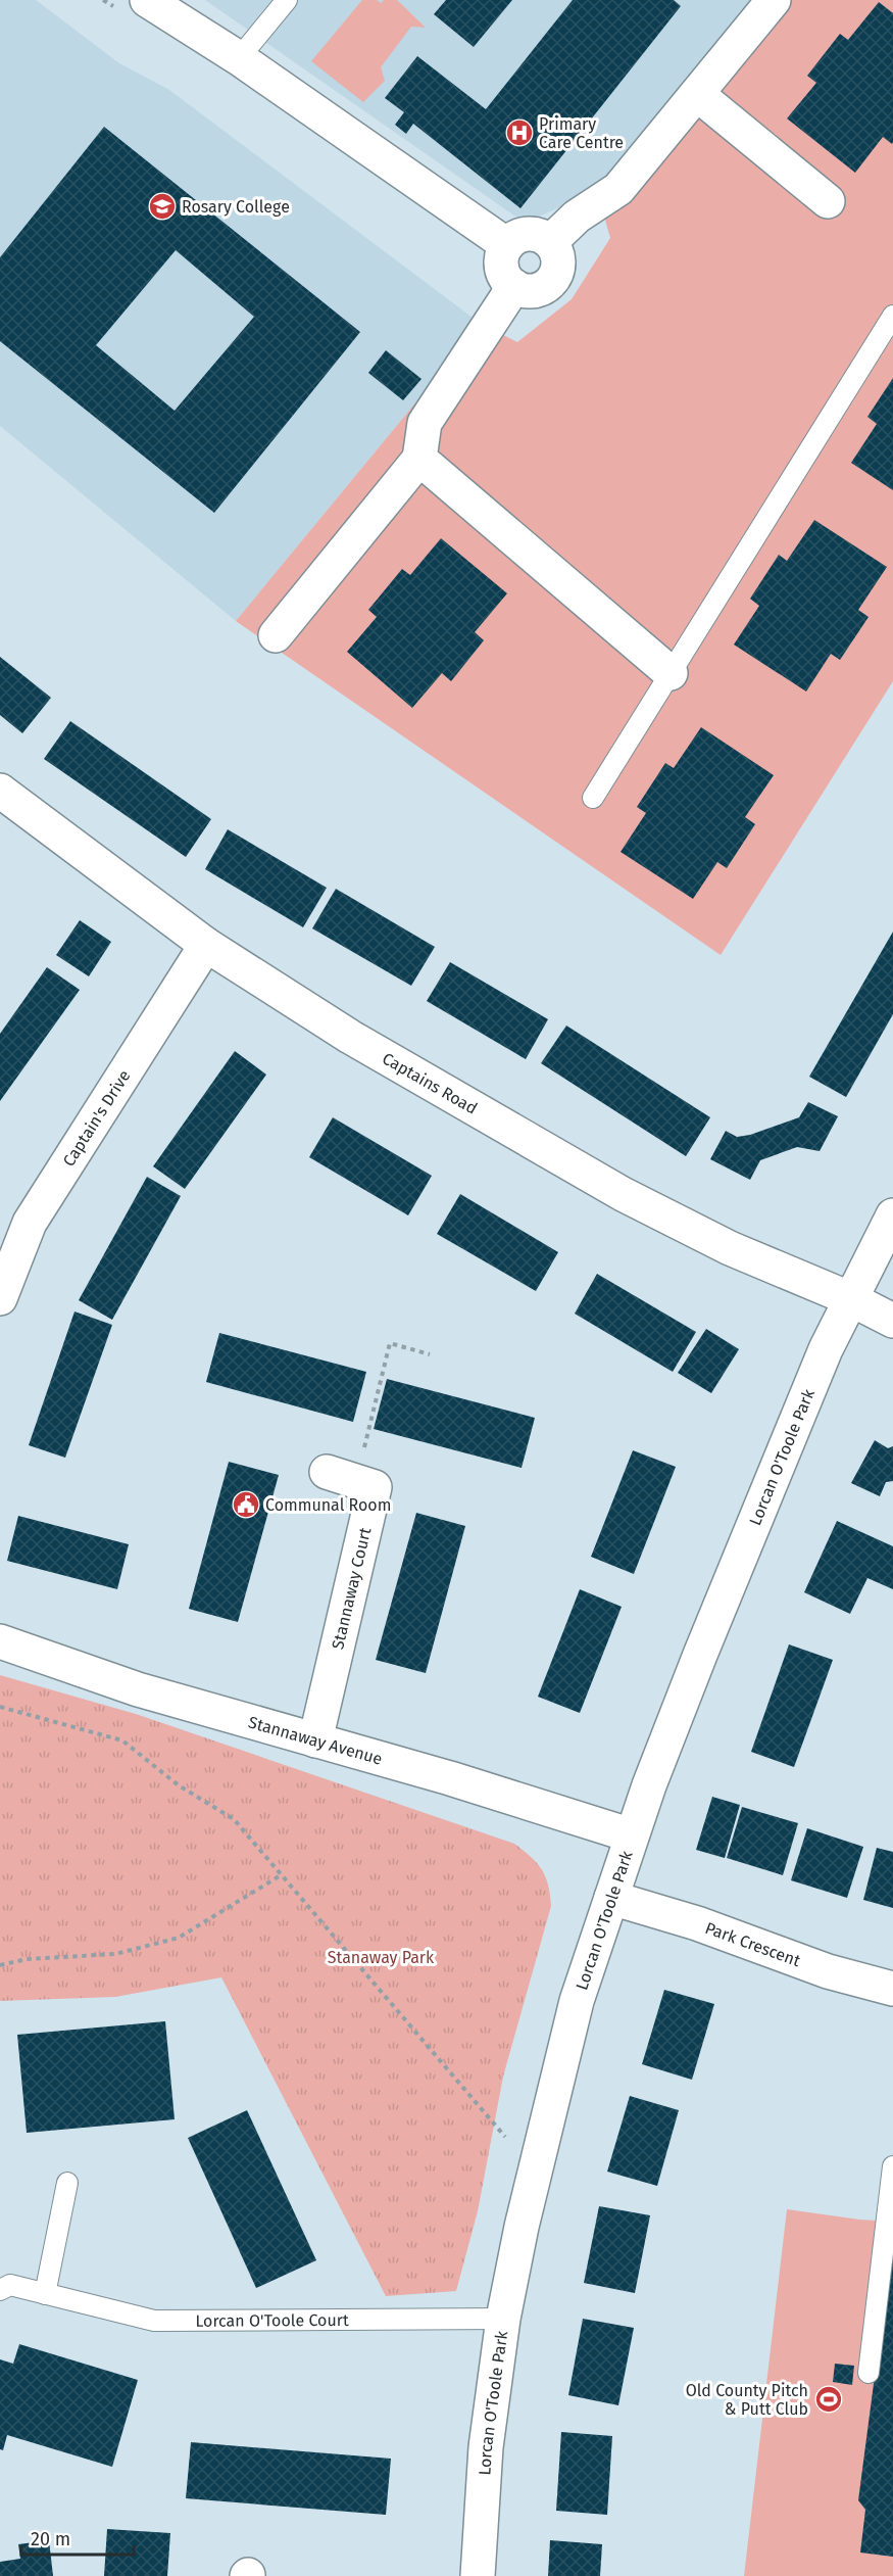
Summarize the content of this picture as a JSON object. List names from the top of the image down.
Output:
{
  "streets": {
    "street": [
      "Captains Road",
      "Captain's Drive",
      "Lorcan O'Toole Park",
      "Stannaway Court",
      "Stannaway Avenue",
      "Park Crescent"
    ],
    "lane": ["Lorcan O'Toole Court"]
  },
  "crossings": [
    ["Captains Road", "Captain's Drive"],
    ["Captains Road", "Lorcan O'Toole Park"],
    ["Lorcan O'Toole Park", "Stannaway Avenue"],
    ["Lorcan O'Toole Park", "Park Crescent"],
    ["Lorcan O'Toole Park", "Lorcan O'Toole Court"],
    ["Stannaway Court", "Stannaway Avenue"]
  ],
  "parks": ["Stanaway Park"],
  "places": {
    "hospital": ["Primary Care Centre"],
    "school or university": ["Rosary College"],
    "public building": ["Communal Room"],
    "sports": ["Old County Pitch & Putt Club"]
  },
  "scale_bar": "20 m"
}
